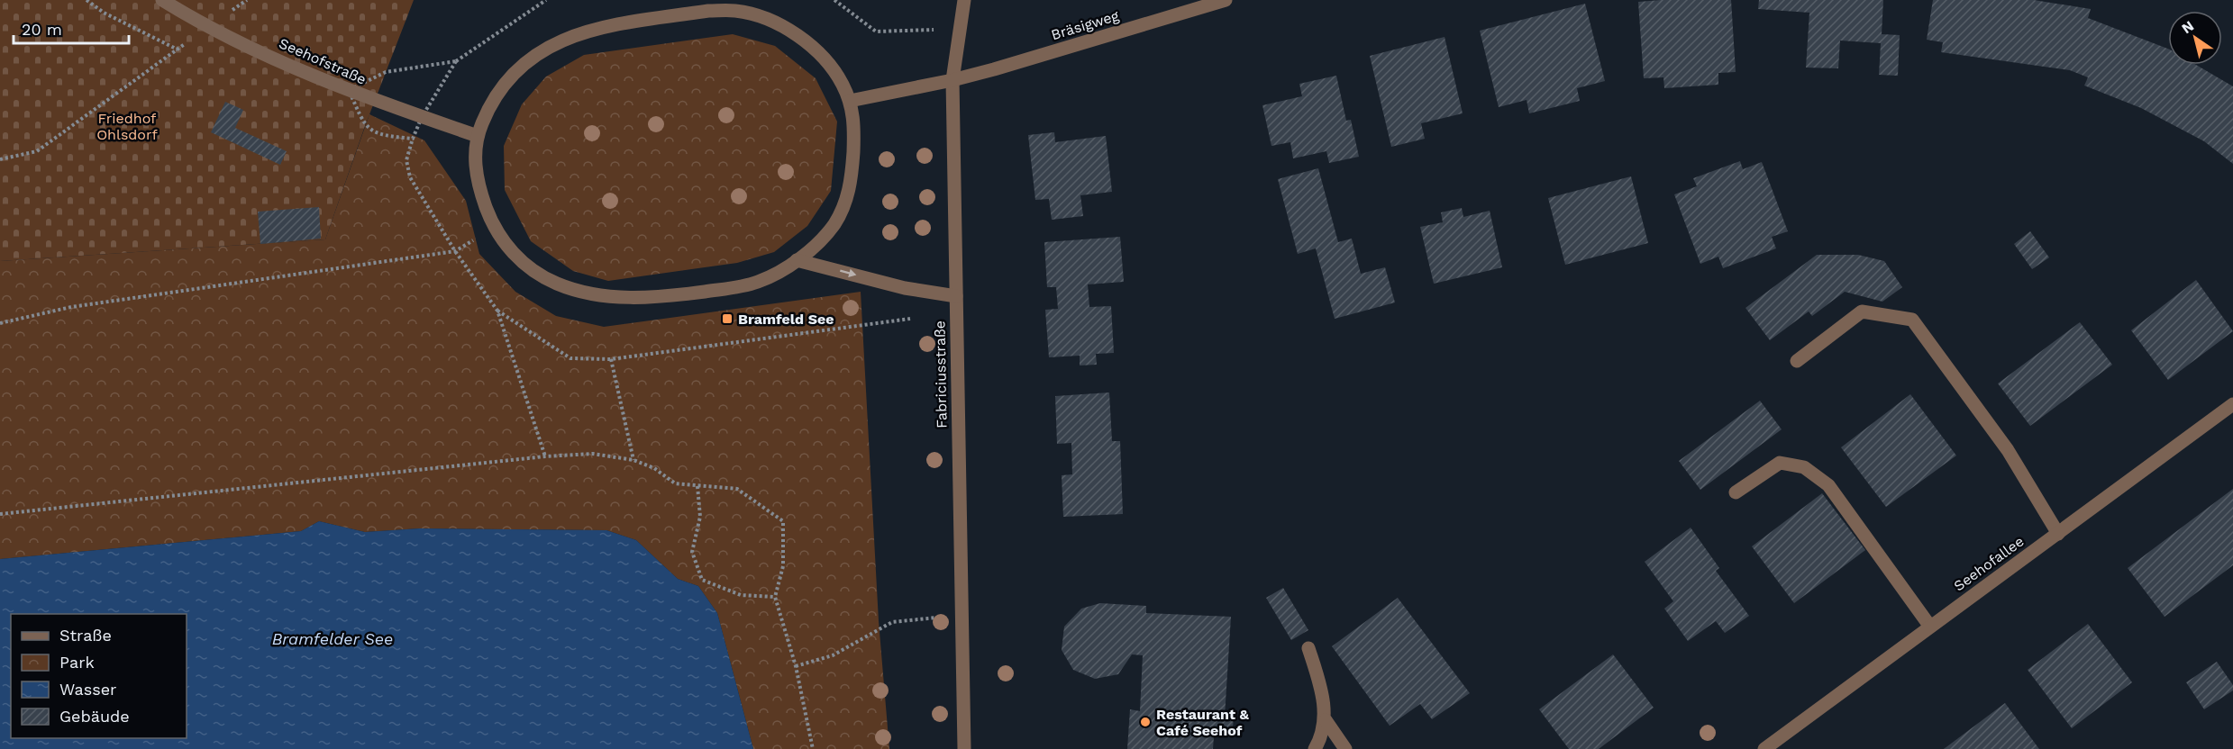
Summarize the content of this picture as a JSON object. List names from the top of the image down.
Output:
{
  "streets": {
    "street": [
      "Bräsigweg",
      "Seehofstraße",
      "Fabriciusstraße",
      "Seehofallee"
    ]
  },
  "crossings": [
    ["Bräsigweg", "Fabriciusstraße"]
  ],
  "water": ["Bramfelder See"],
  "parks": ["Friedhof Ohlsdorf"],
  "places": {
    "transit": ["Bramfeld See"],
    "other": ["Restaurant & Café Seehof"]
  },
  "legend": [
    "Straße",
    "Park",
    "Wasser",
    "Gebäude"
  ],
  "scale_bar": "20 m",
  "north": "top left"
}
